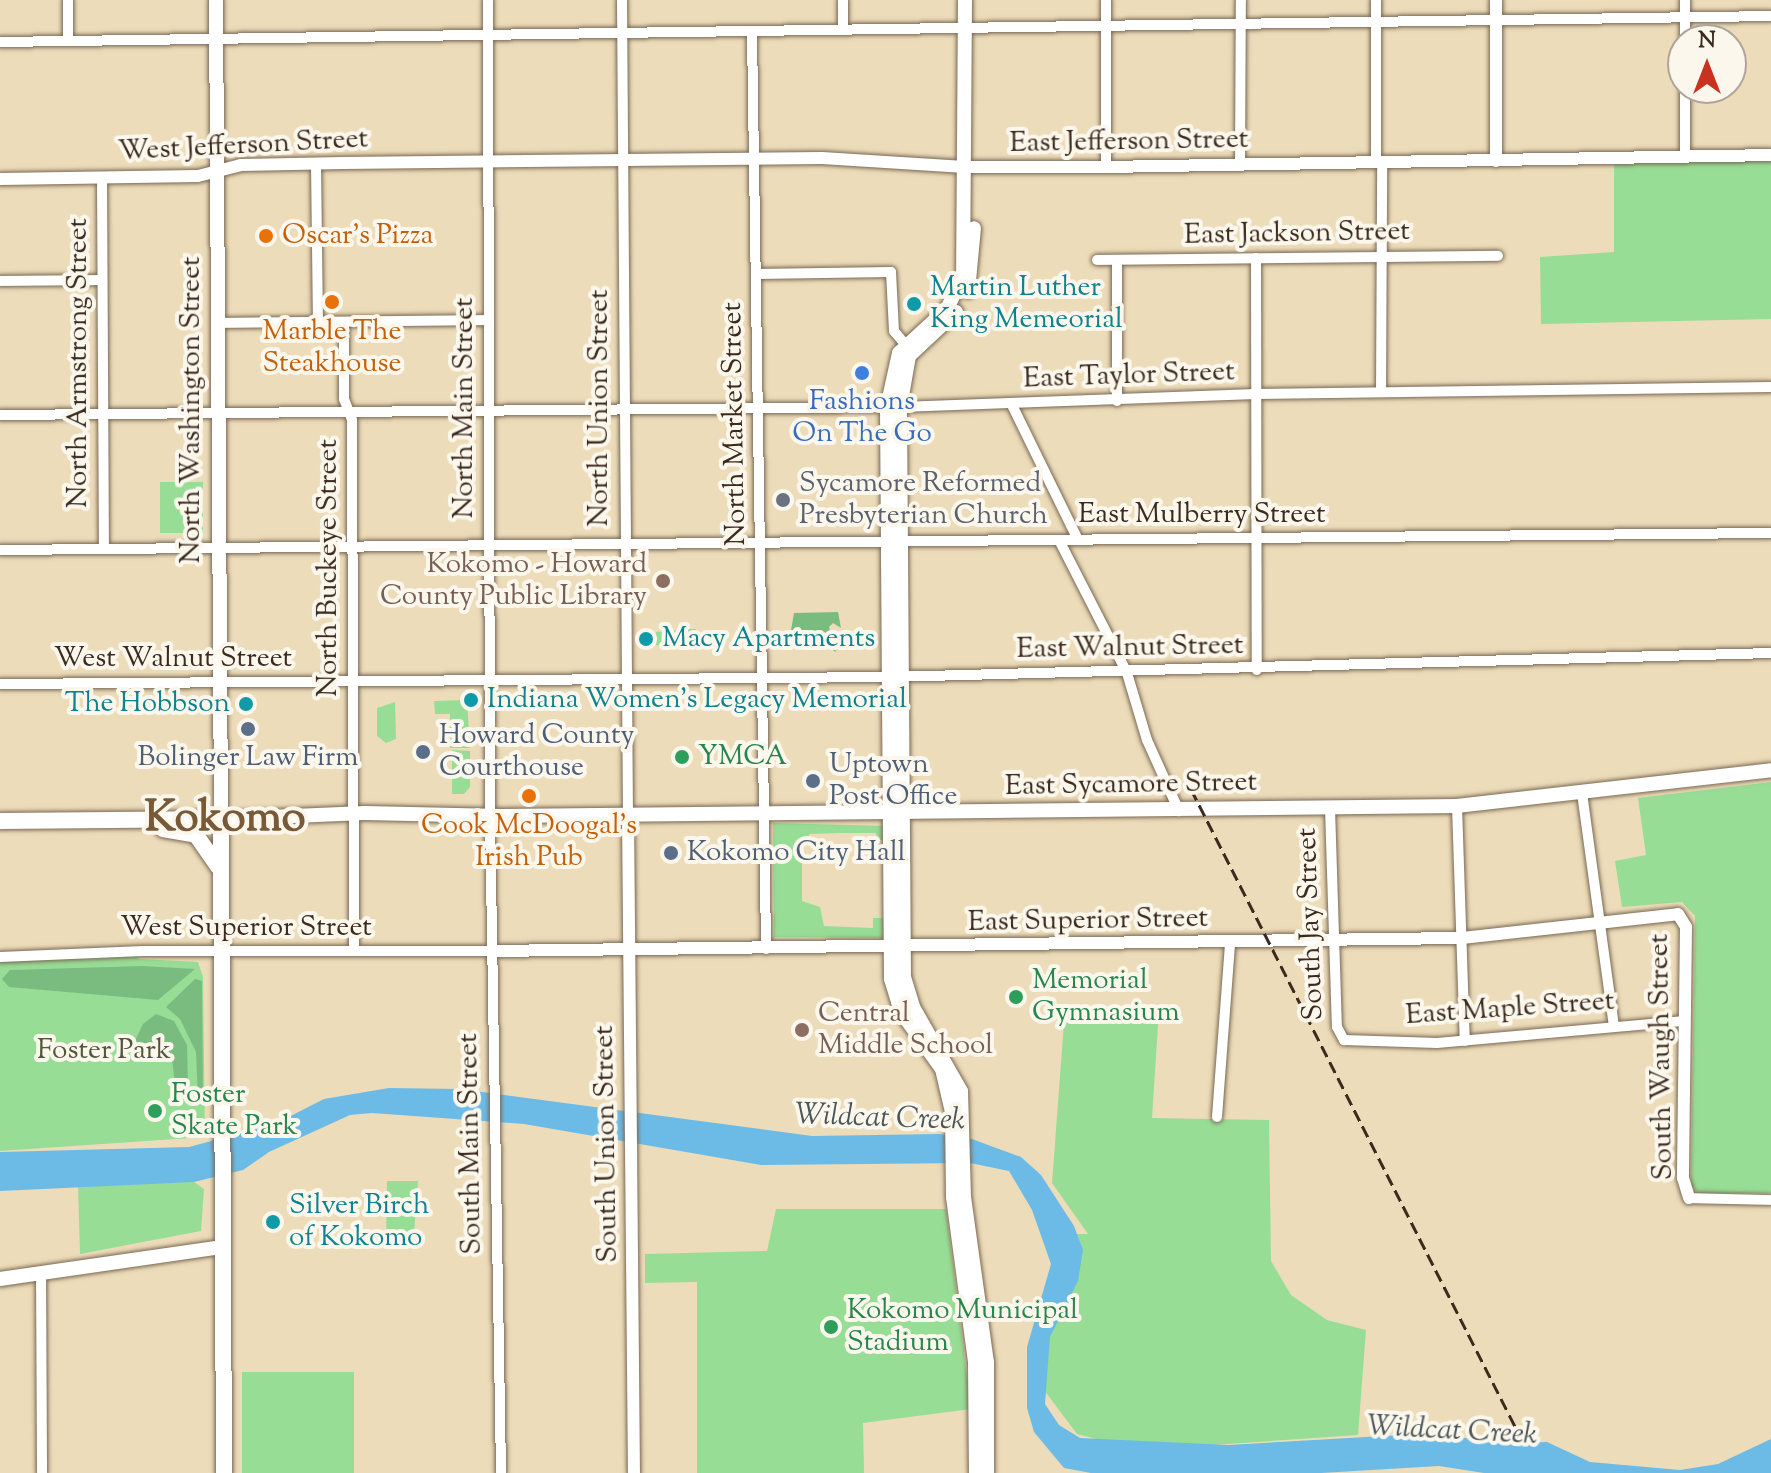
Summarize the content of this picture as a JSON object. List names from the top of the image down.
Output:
{
  "streets": {
    "main road": ["North Washington Street", "East Sycamore Street"],
    "street": [
      "East Jefferson Street",
      "West Jefferson Street",
      "East Jackson Street",
      "North Armstrong Street",
      "East Taylor Street",
      "North Main Street",
      "North Union Street",
      "North Market Street",
      "East Mulberry Street",
      "North Buckeye Street",
      "East Walnut Street",
      "West Walnut Street",
      "East Superior Street",
      "South Jay Street",
      "West Superior Street",
      "East Maple Street",
      "South Waugh Street",
      "South Main Street",
      "South Union Street"
    ]
  },
  "crossings": [
    ["East Jefferson Street", "West Jefferson Street"],
    ["East Jefferson Street", "North Main Street"],
    ["East Jefferson Street", "North Union Street"],
    ["East Jefferson Street", "North Market Street"],
    ["West Jefferson Street", "North Armstrong Street"],
    ["West Jefferson Street", "North Main Street"],
    ["West Jefferson Street", "North Washington Street"],
    ["North Armstrong Street", "East Taylor Street"],
    ["North Armstrong Street", "East Mulberry Street"],
    ["East Taylor Street", "North Main Street"],
    ["East Taylor Street", "North Union Street"],
    ["East Taylor Street", "North Washington Street"],
    ["East Taylor Street", "North Market Street"],
    ["East Taylor Street", "North Buckeye Street"],
    ["North Main Street", "East Mulberry Street"],
    ["North Main Street", "East Walnut Street"],
    ["North Main Street", "West Walnut Street"],
    ["North Main Street", "East Sycamore Street"],
    ["North Main Street", "South Main Street"],
    ["North Union Street", "East Mulberry Street"],
    ["North Union Street", "East Walnut Street"],
    ["North Union Street", "East Sycamore Street"],
    ["North Union Street", "South Union Street"],
    ["North Washington Street", "East Mulberry Street"],
    ["North Washington Street", "West Walnut Street"],
    ["North Washington Street", "East Sycamore Street"],
    ["North Market Street", "East Mulberry Street"],
    ["North Market Street", "East Walnut Street"],
    ["North Market Street", "East Sycamore Street"],
    ["North Market Street", "East Superior Street"],
    ["East Mulberry Street", "North Buckeye Street"],
    ["North Buckeye Street", "West Walnut Street"],
    ["North Buckeye Street", "East Sycamore Street"],
    ["North Buckeye Street", "West Superior Street"],
    ["East Walnut Street", "West Walnut Street"],
    ["East Sycamore Street", "South Jay Street"],
    ["East Sycamore Street", "South Main Street"],
    ["East Sycamore Street", "South Union Street"],
    ["East Superior Street", "South Jay Street"],
    ["East Superior Street", "West Superior Street"],
    ["East Superior Street", "South Waugh Street"],
    ["East Superior Street", "South Main Street"],
    ["East Superior Street", "South Union Street"],
    ["South Jay Street", "East Maple Street"],
    ["West Superior Street", "South Main Street"],
    ["East Maple Street", "South Waugh Street"]
  ],
  "districts": ["Kokomo"],
  "water": ["Wildcat Creek"],
  "parks": ["Foster Park"],
  "places": [
    "Oscar's Pizza",
    "Marble The Steakhouse",
    "Martin Luther King Memeorial",
    "Fashions On The Go",
    "Sycamore Reformed Presbyterian Church",
    "Kokomo - Howard County Public Library",
    "Macy Apartments",
    "Indiana Women's Legacy Memorial",
    "The Hobbson",
    "Bolinger Law Firm",
    "Howard County Courthouse",
    "YMCA",
    "Uptown Post Office",
    "Cook McDoogal's Irish Pub",
    "Kokomo City Hall",
    "Memorial Gymnasium",
    "Central Middle School",
    "Foster Skate Park",
    "Silver Birch of Kokomo",
    "Kokomo Municipal Stadium"
  ],
  "north": "top"
}
